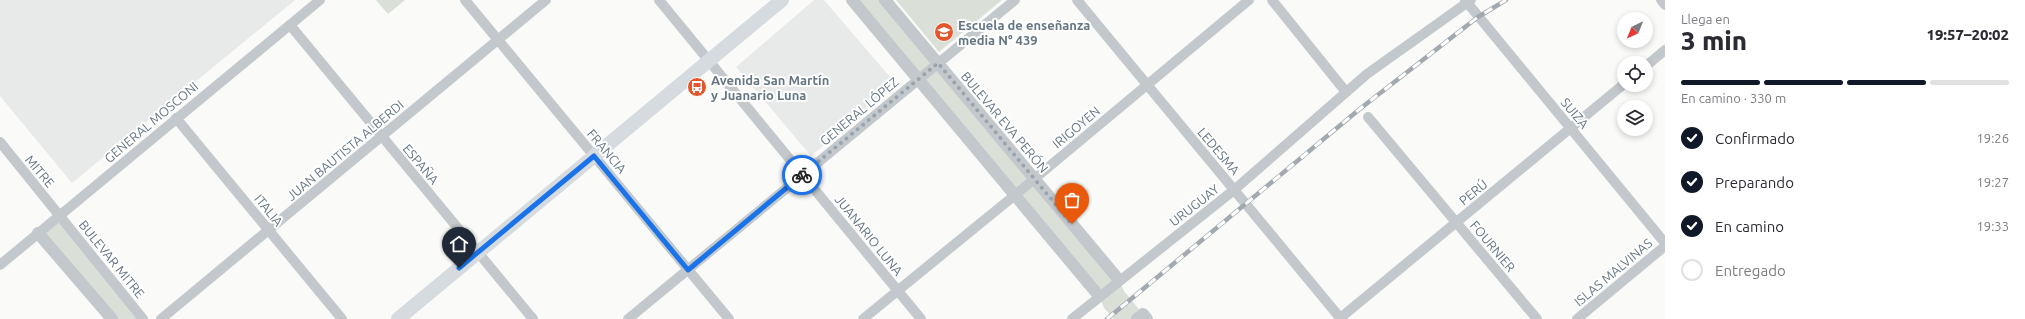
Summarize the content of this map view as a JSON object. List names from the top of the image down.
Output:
{
  "streets": {
    "street": [
      "GENERAL LÓPEZ",
      "SUIZA",
      "GENERAL MOSCONI",
      "BULEVAR EVA PERÓN",
      "IRIGOYEN",
      "JUAN BAUTISTA ALBERDI",
      "FRANCIA",
      "LEDESMA",
      "ESPAÑA",
      "MITRE",
      "PERÚ",
      "URUGUAY",
      "ITALIA",
      "JUANARIO LUNA",
      "FOURNIER",
      "BULEVAR MITRE",
      "ISLAS MALVINAS"
    ]
  },
  "crossings": [
    ["GENERAL LÓPEZ", "BULEVAR EVA PERÓN"],
    ["GENERAL LÓPEZ", "FRANCIA"],
    ["GENERAL LÓPEZ", "JUANARIO LUNA"],
    ["SUIZA", "PERÚ"],
    ["SUIZA", "URUGUAY"],
    ["SUIZA", "ISLAS MALVINAS"],
    ["GENERAL MOSCONI", "ESPAÑA"],
    ["GENERAL MOSCONI", "MITRE"],
    ["GENERAL MOSCONI", "ITALIA"],
    ["GENERAL MOSCONI", "BULEVAR MITRE"],
    ["BULEVAR EVA PERÓN", "IRIGOYEN"],
    ["BULEVAR EVA PERÓN", "URUGUAY"],
    ["IRIGOYEN", "LEDESMA"],
    ["IRIGOYEN", "JUANARIO LUNA"],
    ["JUAN BAUTISTA ALBERDI", "FRANCIA"],
    ["JUAN BAUTISTA ALBERDI", "ESPAÑA"],
    ["JUAN BAUTISTA ALBERDI", "ITALIA"],
    ["LEDESMA", "PERÚ"],
    ["LEDESMA", "URUGUAY"],
    ["MITRE", "BULEVAR MITRE"],
    ["PERÚ", "FOURNIER"]
  ],
  "places": {
    "school or university": ["Escuela de enseñanza media N° 439"],
    "bus stop": ["Avenida San Martín y Juanario Luna"]
  },
  "north": "bottom left",
  "page": {
    "heading": ["3 min", "Llega en", "19:57–20:02"],
    "bar": "En camino · 330 m",
    "list": [
      ["Confirmado", "19:26"],
      ["Preparando", "19:27"],
      ["En camino", "19:33"],
      "Entregado"
    ]
  }
}
